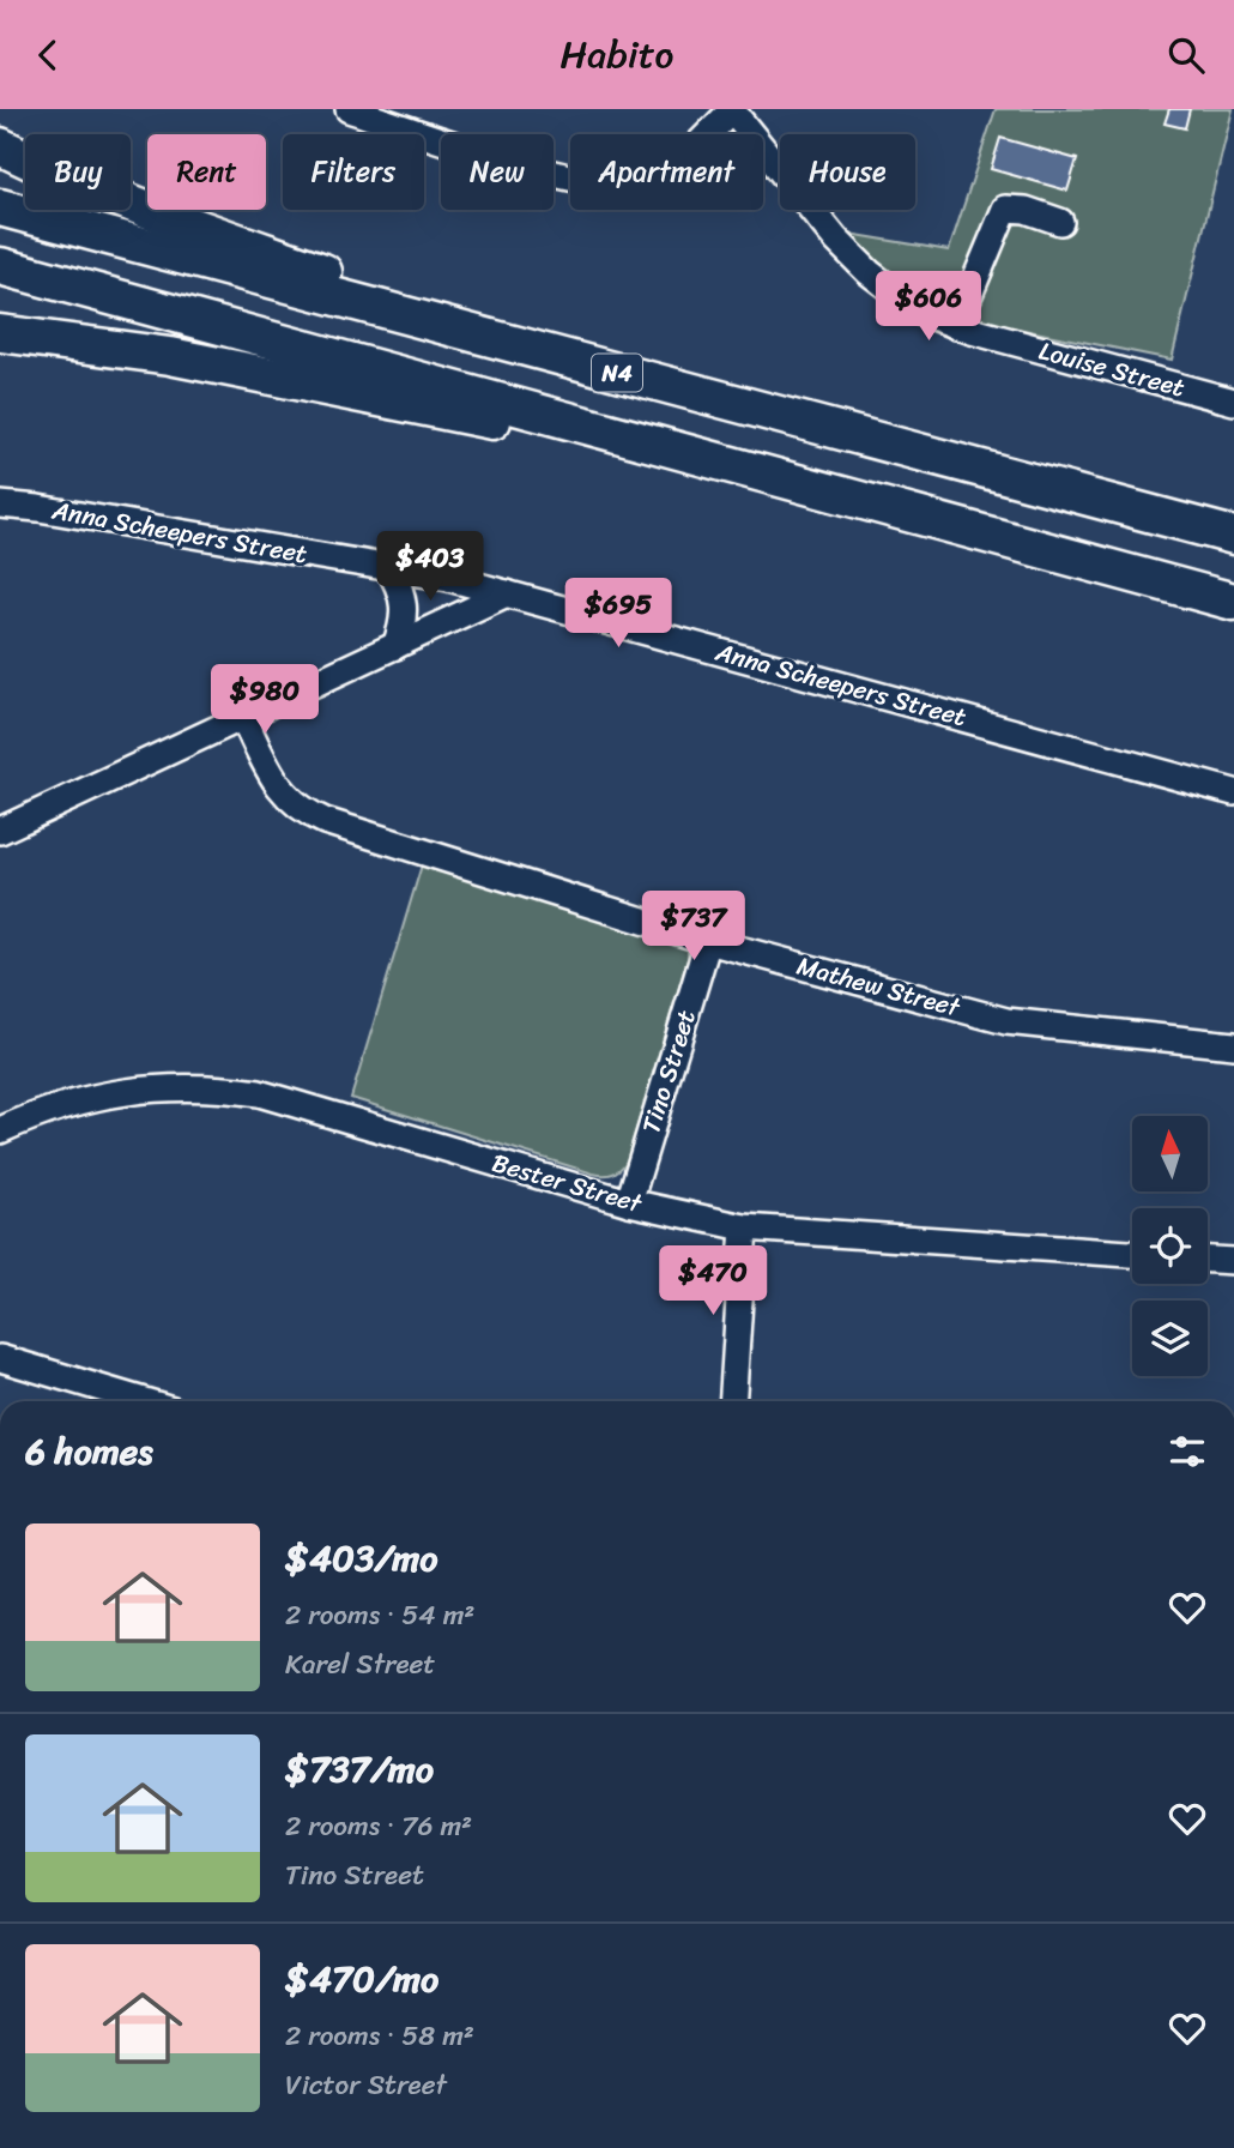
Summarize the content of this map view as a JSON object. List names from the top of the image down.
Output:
{
  "streets": {
    "highway": ["N4"],
    "street": [
      "Louise Street",
      "Anna Scheepers Street",
      "Mathew Street",
      "Tino Street",
      "Bester Street"
    ]
  },
  "crossings": [
    ["Mathew Street", "Tino Street"],
    ["Tino Street", "Bester Street"]
  ],
  "north": "top",
  "page": {
    "header": "Habito",
    "chip": [
      "Buy",
      "Rent",
      "Filters",
      "New",
      "Apartment",
      "House"
    ],
    "price": [
      "$606",
      "$403",
      "$695",
      "$980",
      "$737",
      "$470"
    ],
    "heading": "6 homes",
    "list": [
      {
        "name": "$403/mo",
        "note": "2 rooms · 54 m² · Karel Street"
      },
      {
        "name": "$737/mo",
        "note": "2 rooms · 76 m² · Tino Street"
      },
      {
        "name": "$470/mo",
        "note": "2 rooms · 58 m² · Victor Street"
      }
    ]
  }
}
